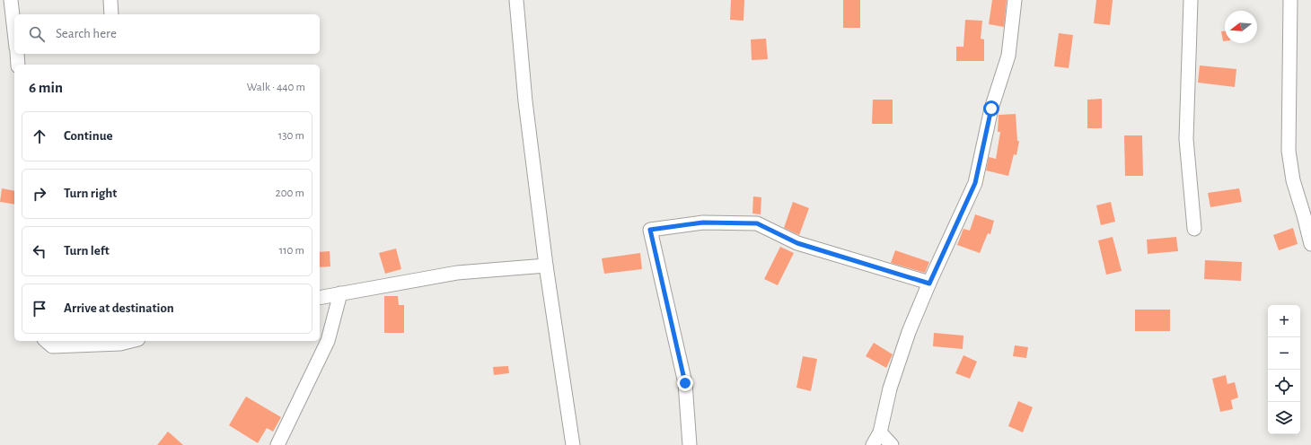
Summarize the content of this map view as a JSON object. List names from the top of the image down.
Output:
{
  "north": "left",
  "page": {
    "search": "Search here",
    "heading": ["6 min", "Walk · 440 m"],
    "list": [
      ["Continue", "130 m"],
      ["Turn right", "200 m"],
      ["Turn left", "110 m"],
      "Arrive at destination"
    ],
    "map_buttons": ["+", "−"]
  }
}
